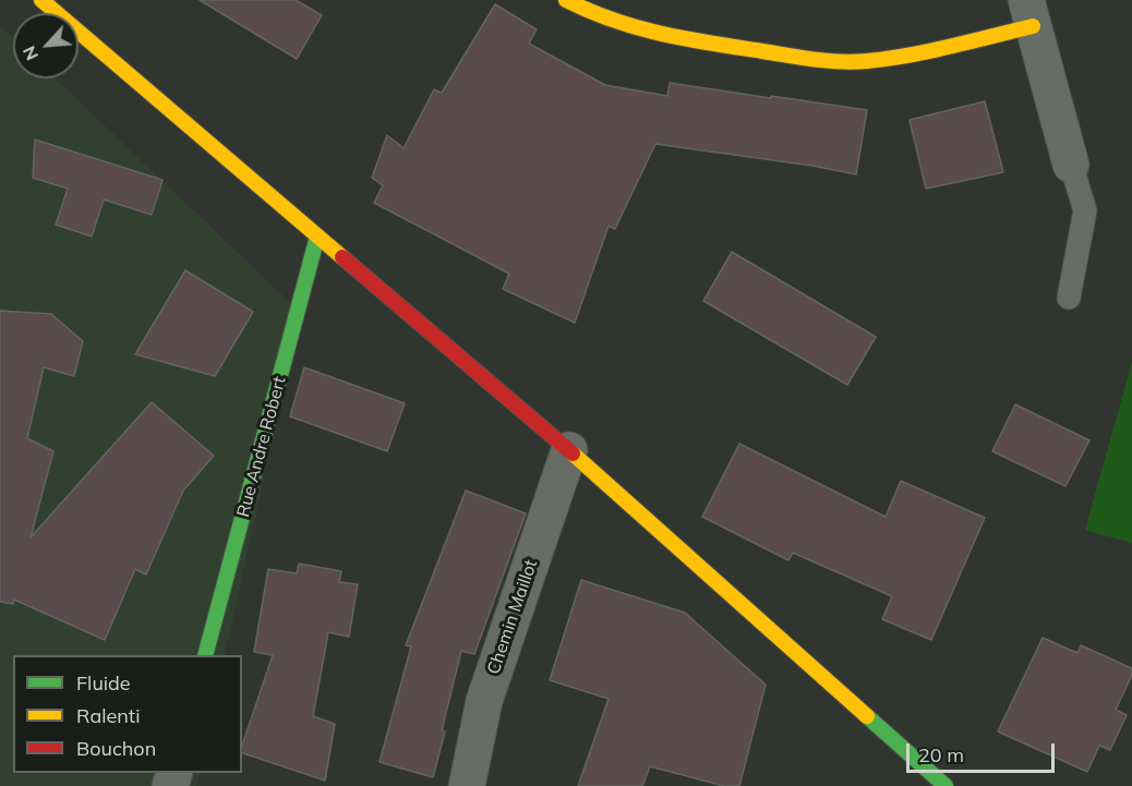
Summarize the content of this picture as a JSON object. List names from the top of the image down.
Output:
{
  "streets": {
    "street": ["Rue Andre Robert", "Chemin Maillot"]
  },
  "legend": ["Fluide", "Ralenti", "Bouchon"],
  "scale_bar": "20 m",
  "north": "bottom left"
}
